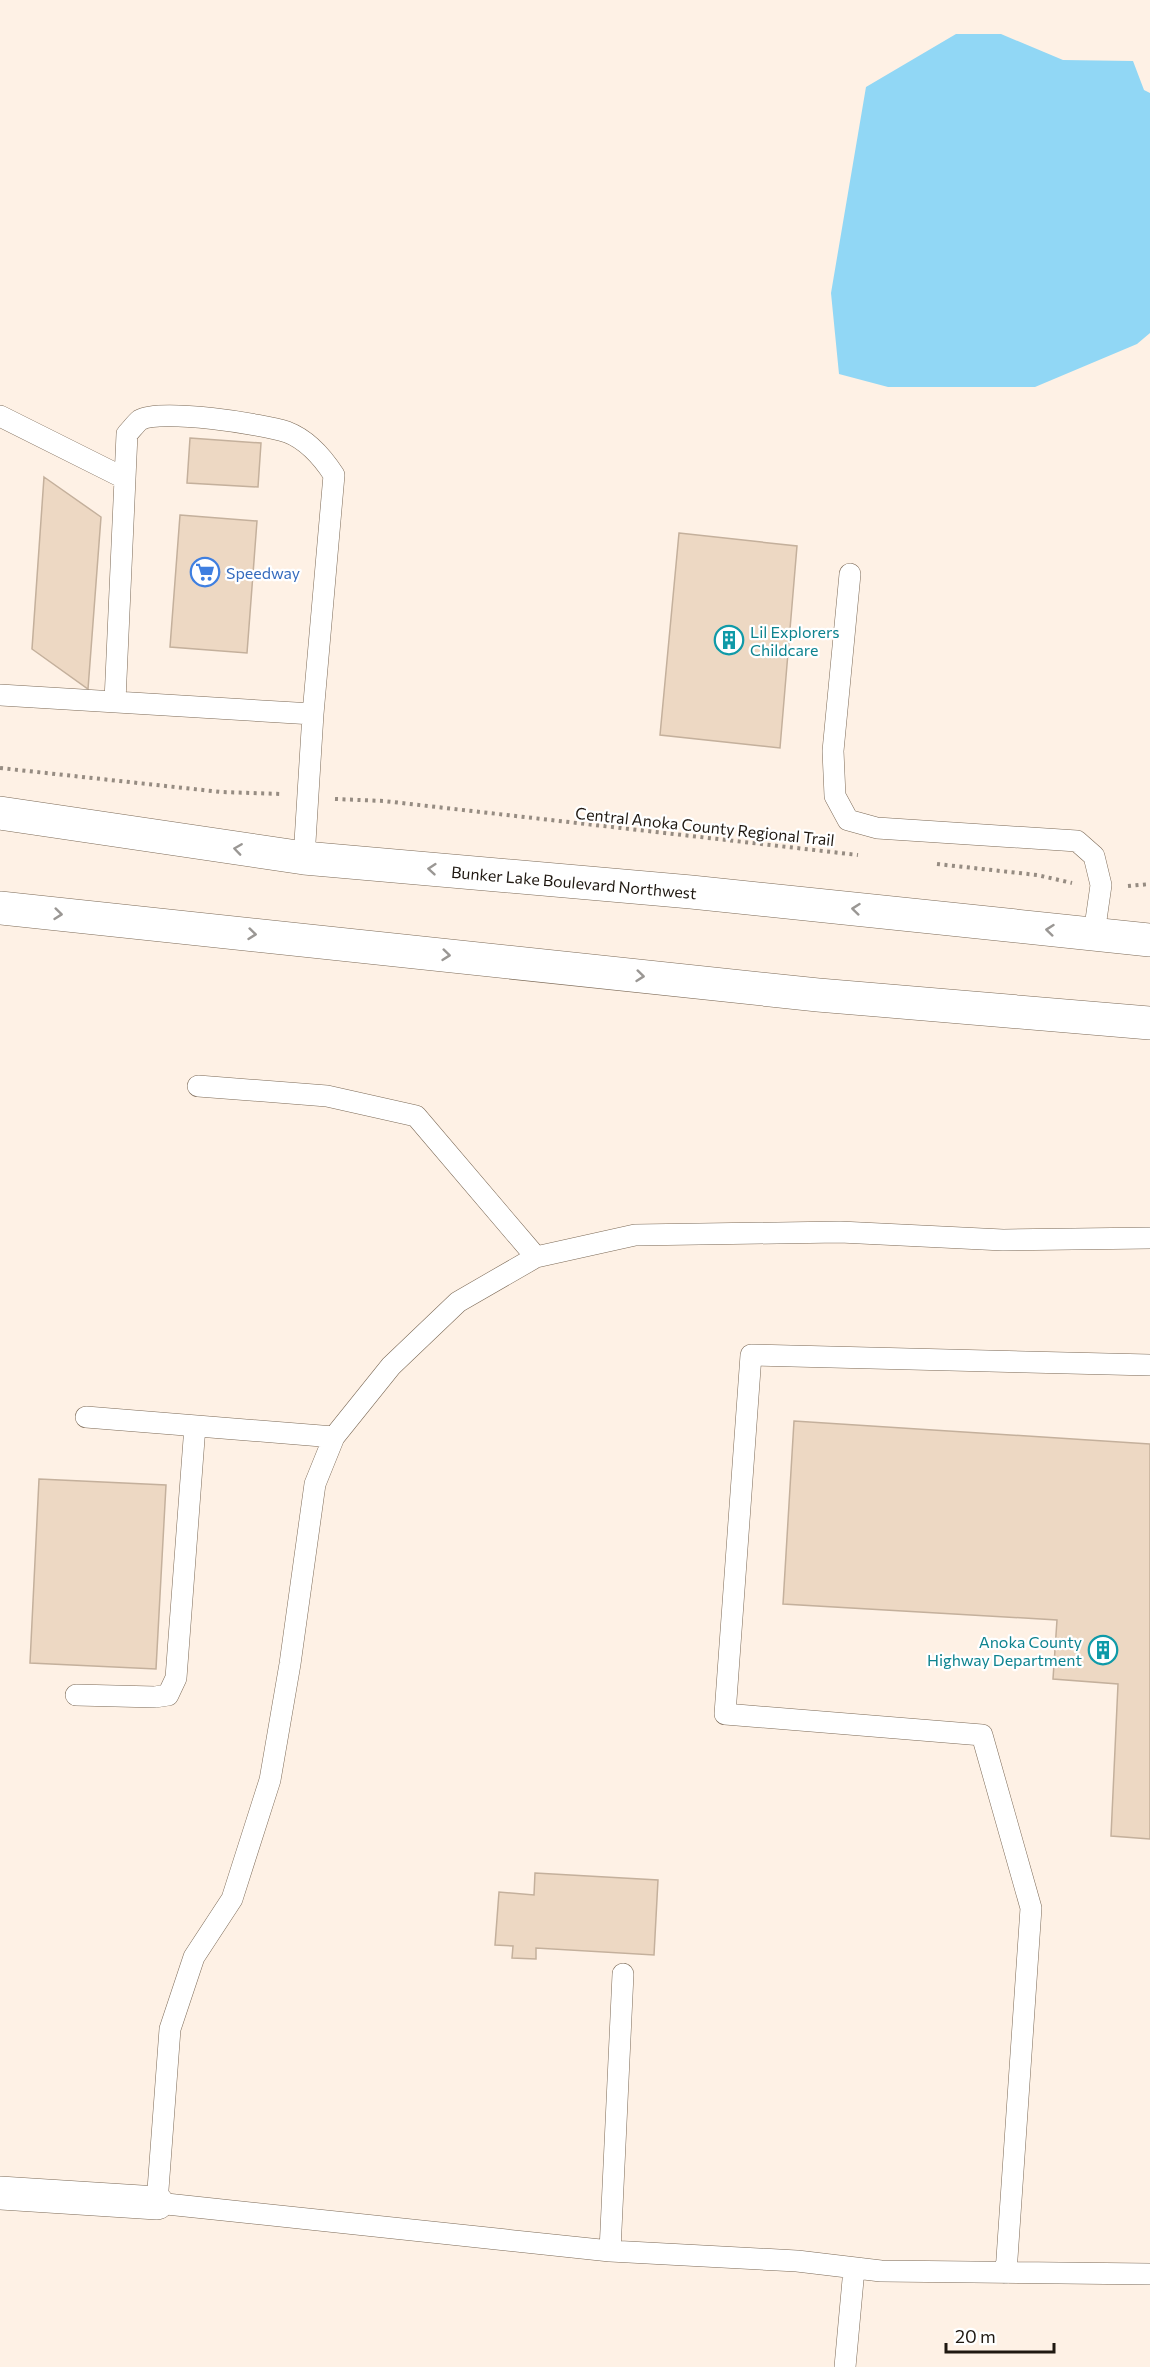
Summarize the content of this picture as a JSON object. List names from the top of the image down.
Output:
{
  "streets": {
    "main road": ["Bunker Lake Boulevard Northwest"],
    "path": ["Central Anoka County Regional Trail"]
  },
  "places": {
    "supermarket": ["Speedway"],
    "building": ["Lil Explorers Childcare", "Anoka County Highway Department"]
  },
  "scale_bar": "20 m"
}
